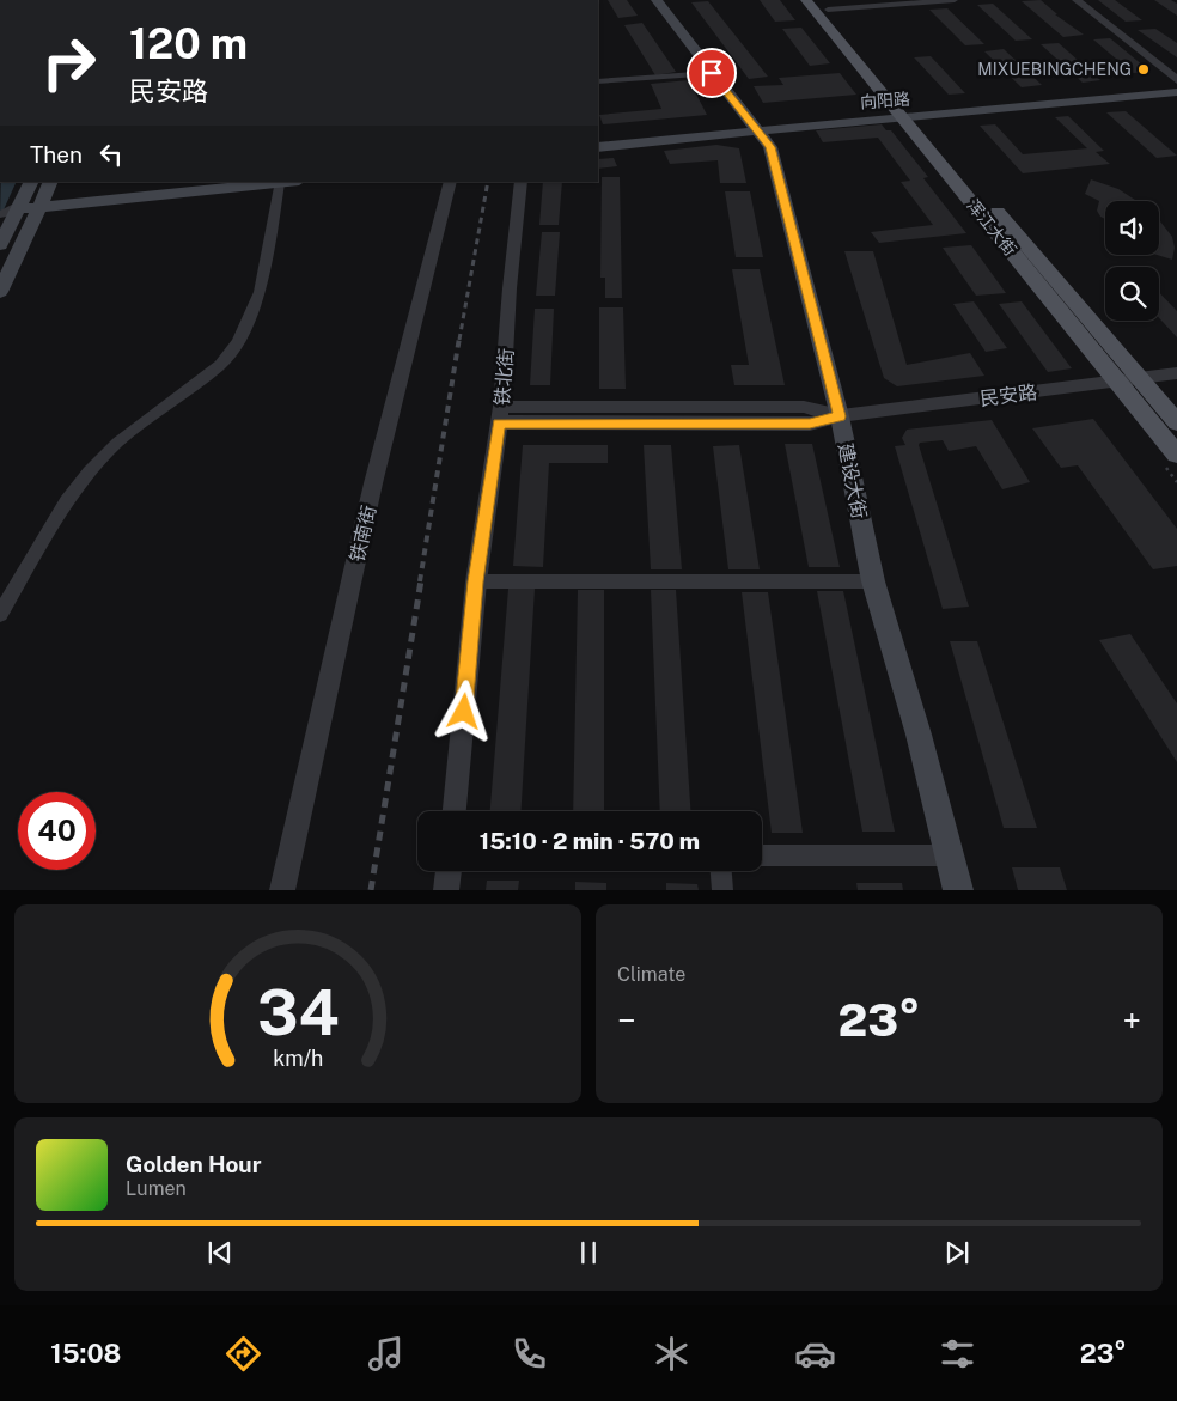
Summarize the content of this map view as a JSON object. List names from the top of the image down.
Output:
{
  "streets": {
    "main road": ["向阳路", "浑江大街", "建设大街"],
    "street": ["铁北街", "民安路", "铁南街"]
  },
  "crossings": [
    ["向阳路", "浑江大街"],
    ["向阳路", "建设大街"],
    ["浑江大街", "民安路"],
    ["铁北街", "民安路"],
    ["民安路", "建设大街"]
  ],
  "places": ["MIXUEBINGCHENG"],
  "page": {
    "turn": ["120 m", "民安路"],
    "then": "Then",
    "limit": "40",
    "trip": "15:10 · 2 min · 570 m",
    "tile": "Climate",
    "heat": ["−", "23°", "+"],
    "song": ["Golden Hour", "Lumen"],
    "tabs": ["15:08", "23°"],
    "gauge": ["34", "km/h"]
  }
}
